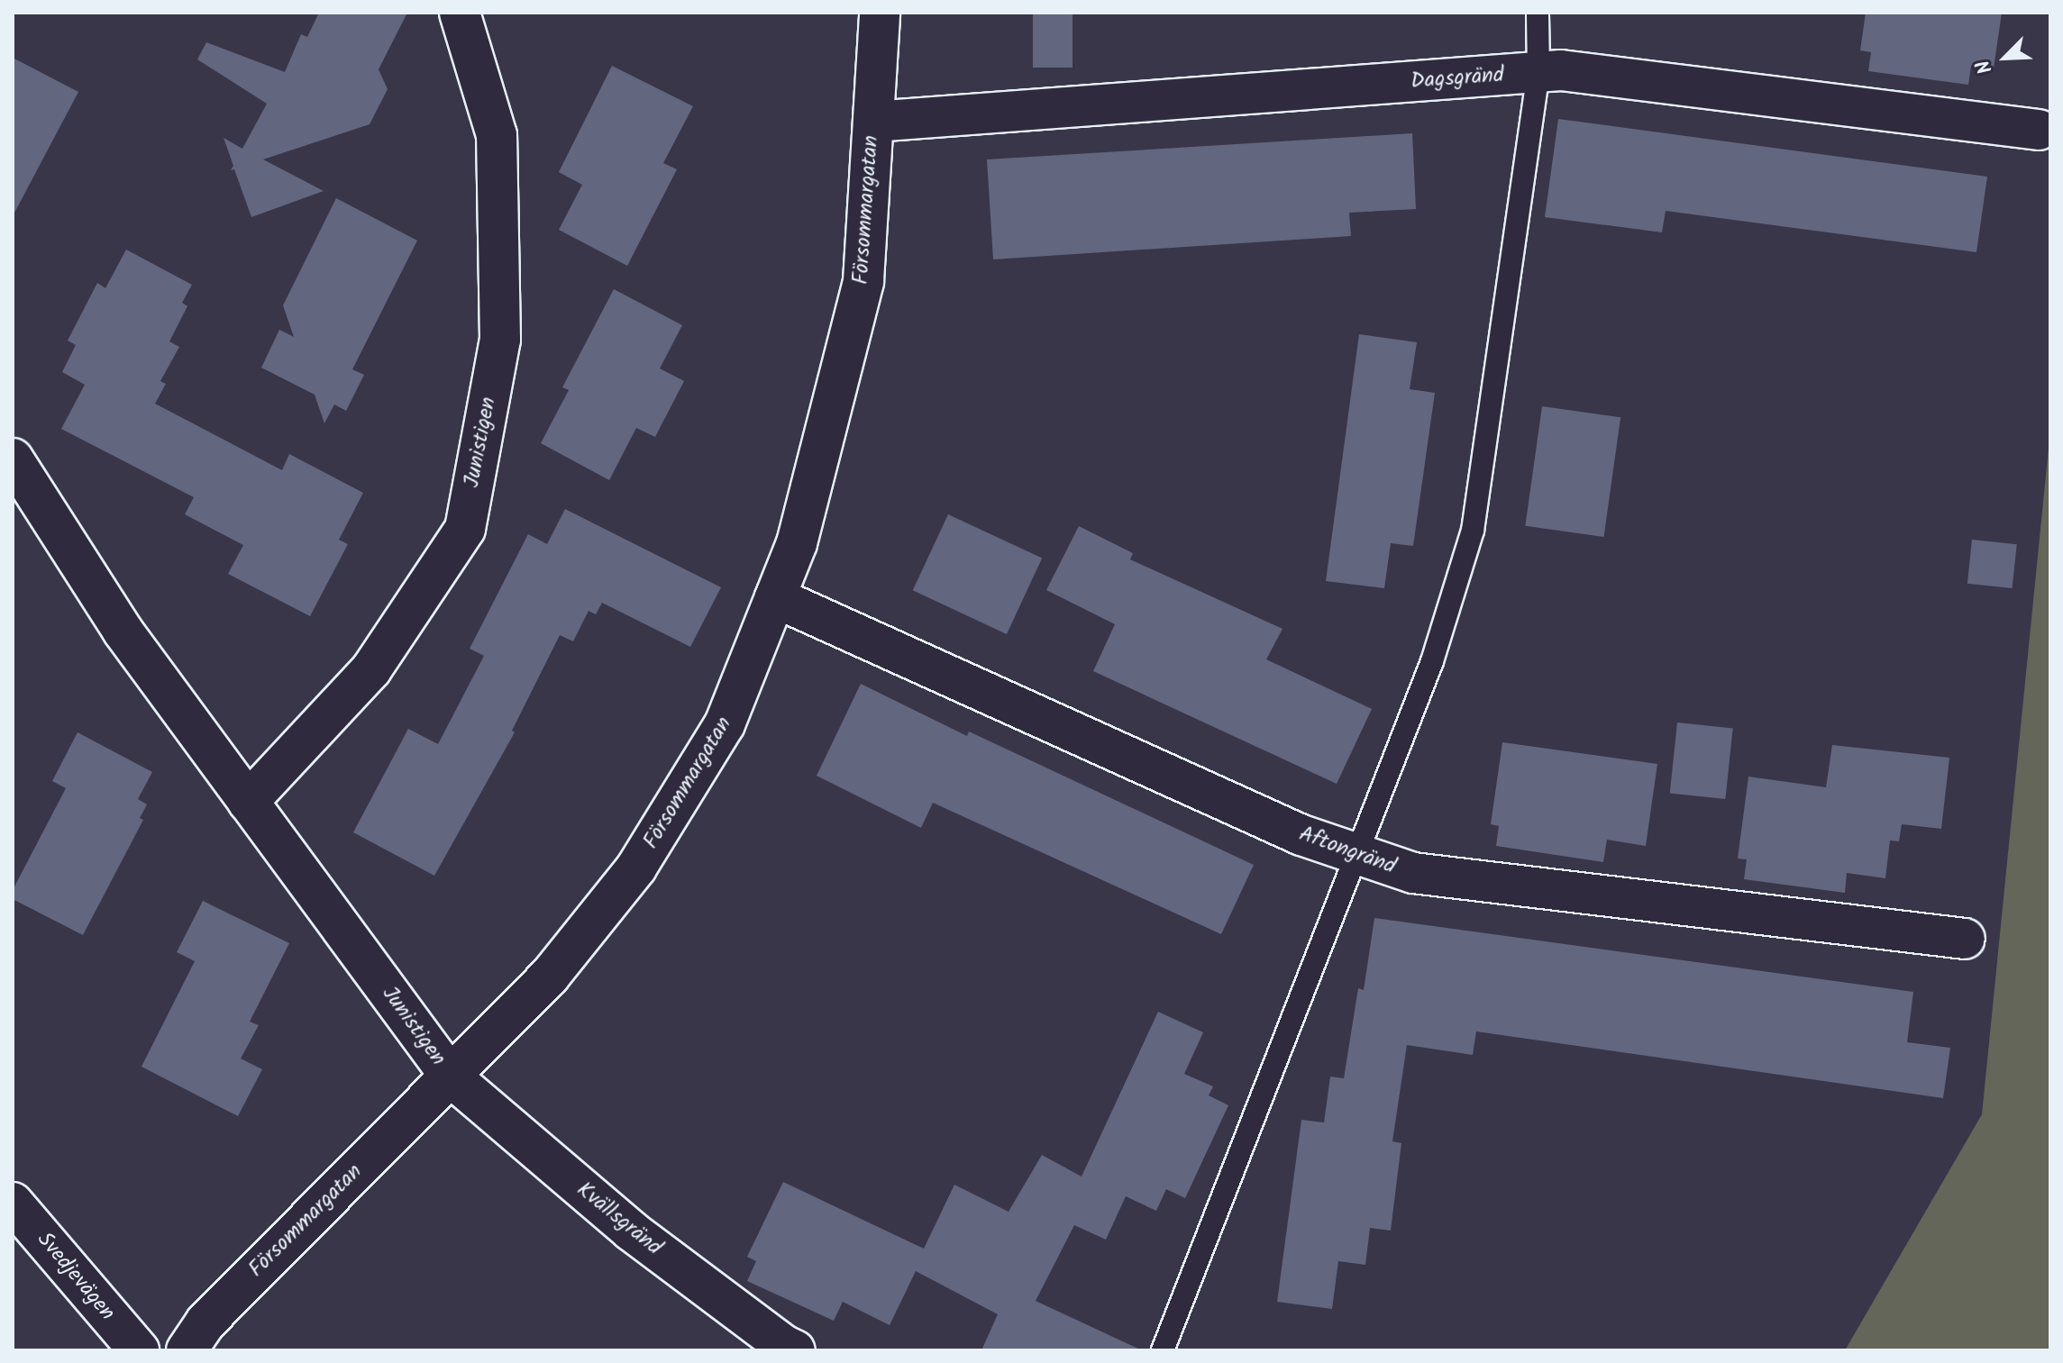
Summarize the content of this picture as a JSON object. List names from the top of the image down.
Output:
{
  "streets": {
    "street": [
      "Dagsgränd",
      "Försommargatan",
      "Junistigen",
      "Aftongränd",
      "Kvällsgränd",
      "Svedjevägen"
    ]
  },
  "crossings": [
    ["Dagsgränd", "Försommargatan"],
    ["Försommargatan", "Junistigen"],
    ["Försommargatan", "Aftongränd"],
    ["Försommargatan", "Kvällsgränd"],
    ["Junistigen", "Kvällsgränd"]
  ],
  "north": "bottom left"
}
